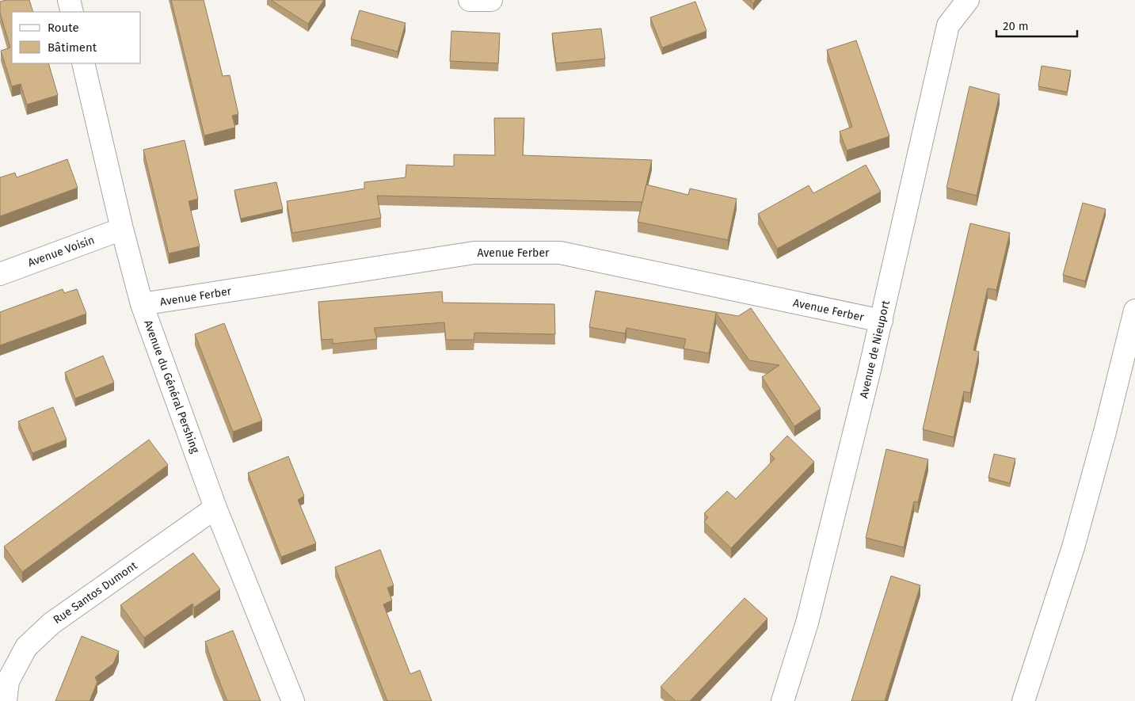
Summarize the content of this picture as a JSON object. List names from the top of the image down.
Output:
{
  "streets": {
    "street": [
      "Avenue Voisin",
      "Avenue Ferber",
      "Avenue de Nieuport",
      "Avenue du Général Pershing",
      "Rue Santos Dumont"
    ]
  },
  "crossings": [
    ["Avenue Voisin", "Avenue du Général Pershing"],
    ["Avenue Ferber", "Avenue de Nieuport"],
    ["Avenue Ferber", "Avenue du Général Pershing"],
    ["Avenue du Général Pershing", "Rue Santos Dumont"]
  ],
  "legend": ["Route", "Bâtiment"],
  "scale_bar": "20 m"
}
